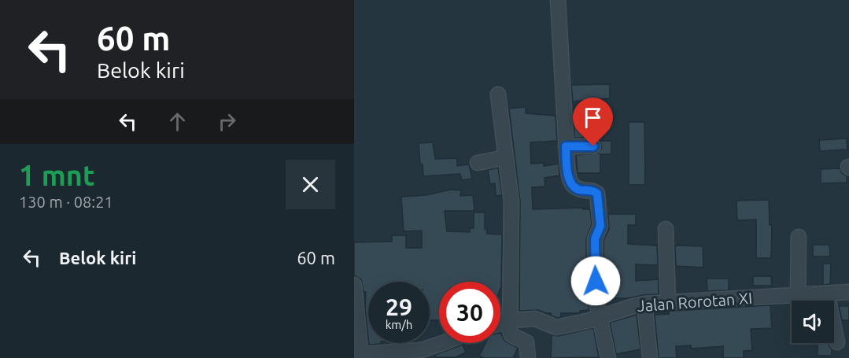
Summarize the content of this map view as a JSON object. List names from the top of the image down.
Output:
{
  "streets": {
    "street": ["Jalan Rorotan XI"]
  },
  "page": {
    "turn": ["60 m", "Belok kiri"],
    "heading": ["1 mnt", "130 m · 08:21"],
    "list": [
      {
        "name": "Belok kiri",
        "value": "60 m"
      }
    ],
    "speed": "29 km/h",
    "limit": "30"
  }
}
